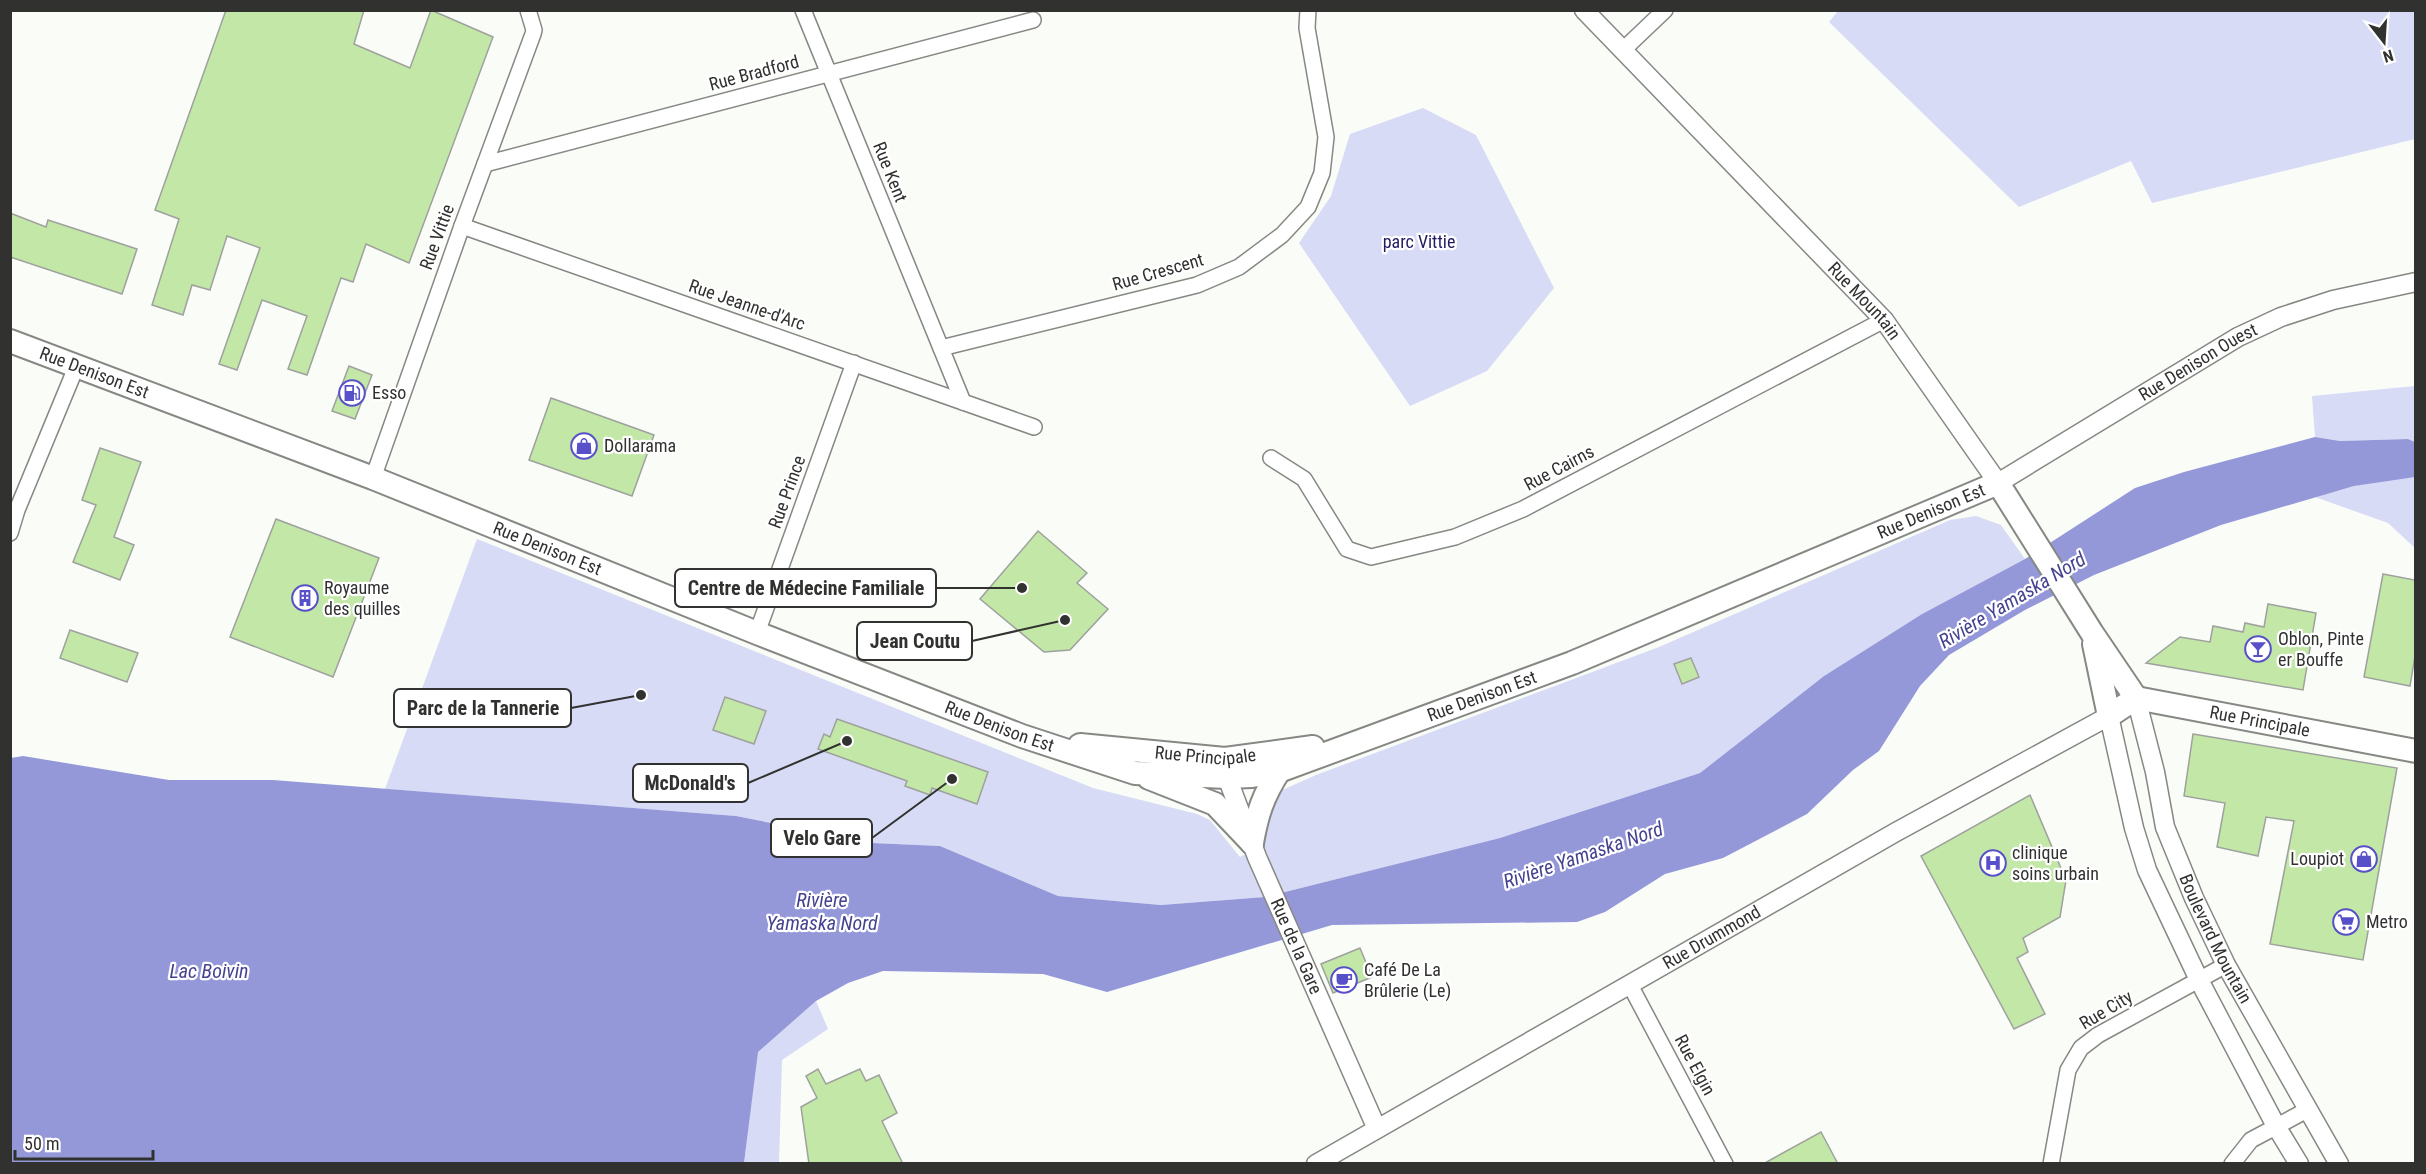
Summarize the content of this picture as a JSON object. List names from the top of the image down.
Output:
{
  "streets": {
    "main road": ["Rue Mountain", "Rue Denison Est", "Rue Principale"],
    "street": [
      "Rue Bradford",
      "Rue Kent",
      "Rue Vittie",
      "Rue Crescent",
      "Rue Jeanne-d'Arc",
      "Rue Denison Ouest",
      "Rue Cairns",
      "Rue Prince",
      "Rue Drummond",
      "Boulevard Mountain",
      "Rue de la Gare",
      "Rue City",
      "Rue Elgin"
    ]
  },
  "crossings": [
    ["Rue Bradford", "Rue Kent"],
    ["Rue Bradford", "Rue Vittie"],
    ["Rue Kent", "Rue Crescent"],
    ["Rue Vittie", "Rue Jeanne-d'Arc"],
    ["Rue Vittie", "Rue Denison Est"],
    ["Rue Mountain", "Rue Denison Ouest"],
    ["Rue Mountain", "Rue Denison Est"],
    ["Rue Mountain", "Rue Cairns"],
    ["Rue Mountain", "Rue Principale"],
    ["Rue Mountain", "Rue Drummond"],
    ["Rue Mountain", "Boulevard Mountain"],
    ["Rue Jeanne-d'Arc", "Rue Prince"],
    ["Rue Denison Ouest", "Rue Denison Est"],
    ["Rue Denison Est", "Rue Prince"],
    ["Rue Denison Est", "Rue Principale"],
    ["Rue Denison Est", "Rue de la Gare"],
    ["Rue Principale", "Boulevard Mountain"],
    ["Rue Principale", "Rue de la Gare"],
    ["Rue Drummond", "Boulevard Mountain"],
    ["Rue Drummond", "Rue de la Gare"],
    ["Rue Drummond", "Rue Elgin"],
    ["Boulevard Mountain", "Rue City"]
  ],
  "water": ["Rivière Yamaska Nord", "Lac Boivin"],
  "parks": ["parc Vittie"],
  "places": {
    "fuel station": ["Esso"],
    "shop": ["Dollarama", "Loupiot"],
    "other": [
      "Centre de Médecine Familiale",
      "Jean Coutu",
      "Parc de la Tannerie",
      "McDonald's",
      "Velo Gare"
    ],
    "building": ["Royaume des quilles"],
    "bar": ["Oblon, Pinte er Bouffe"],
    "hospital": ["clinique soins urbain"],
    "supermarket": ["Metro"],
    "cafe": ["Café De La Brûlerie (Le)"]
  },
  "scale_bar": "50 m",
  "north": "bottom"
}
